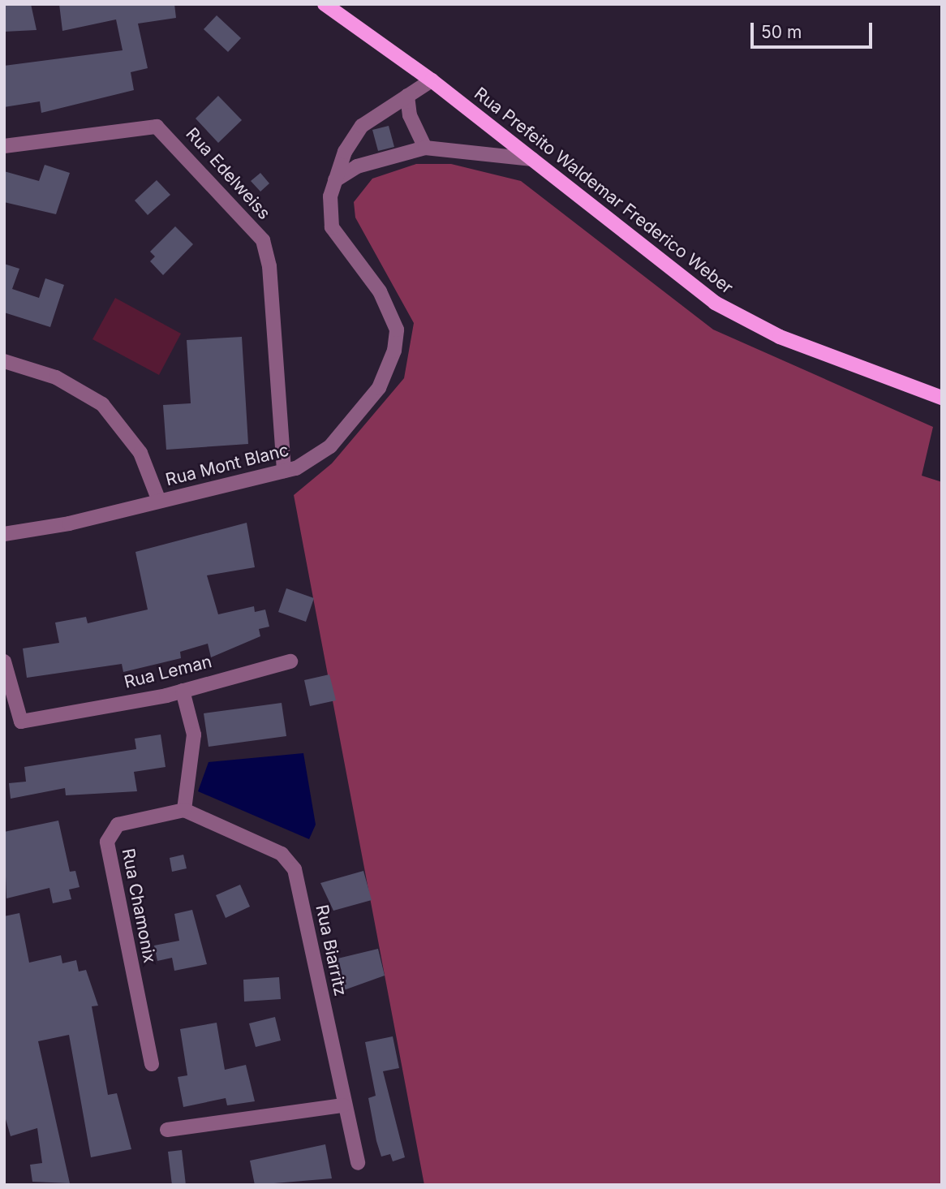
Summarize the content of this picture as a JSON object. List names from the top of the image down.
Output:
{
  "streets": {
    "main road": ["Rua Prefeito Waldemar Frederico Weber"],
    "street": [
      "Rua Edelweiss",
      "Rua Mont Blanc",
      "Rua Leman",
      "Rua Chamonix",
      "Rua Biarritz"
    ]
  },
  "crossings": [
    ["Rua Edelweiss", "Rua Mont Blanc"],
    ["Rua Prefeito Waldemar Frederico Weber", "Rua Mont Blanc"],
    ["Rua Chamonix", "Rua Biarritz"]
  ],
  "scale_bar": "50 m"
}
